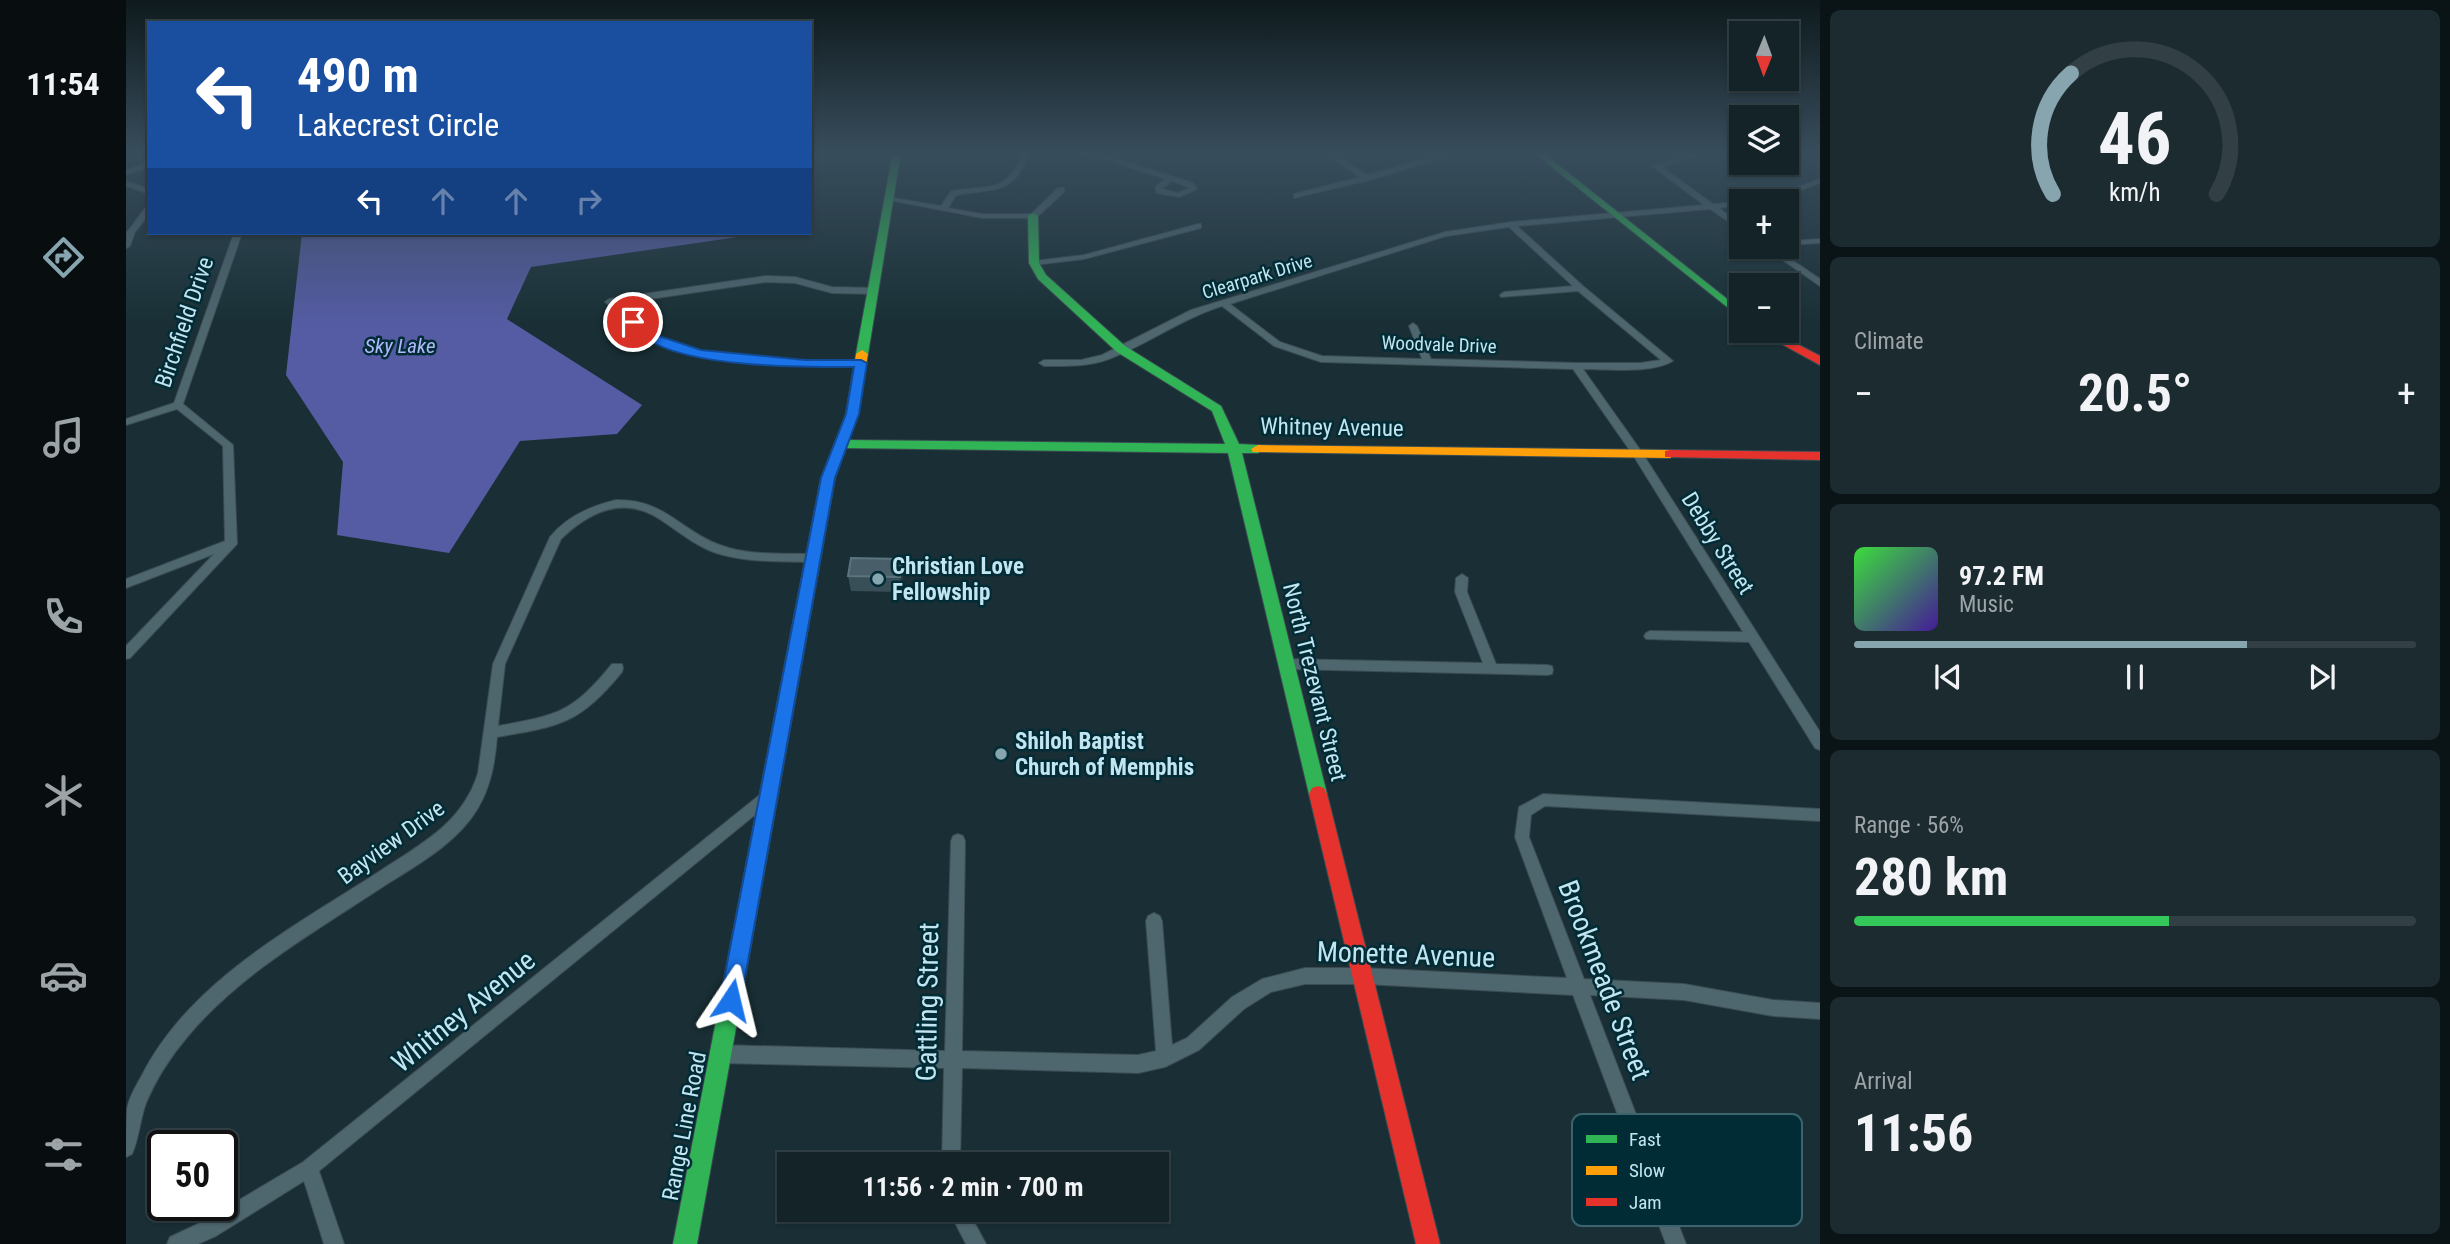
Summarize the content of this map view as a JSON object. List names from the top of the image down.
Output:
{
  "streets": {
    "main road": ["Whitney Avenue", "North Trezevant Street", "Range Line Road"],
    "street": [
      "Clearpark Drive",
      "Birchfield Drive",
      "Woodvale Drive",
      "Debby Street",
      "Bayview Drive",
      "Monette Avenue",
      "Brookmeade Street",
      "Gattling Street"
    ]
  },
  "crossings": [
    ["Clearpark Drive", "Woodvale Drive"],
    ["Clearpark Drive", "North Trezevant Street"],
    ["Woodvale Drive", "Debby Street"],
    ["Whitney Avenue", "Debby Street"],
    ["Whitney Avenue", "North Trezevant Street"],
    ["Whitney Avenue", "Range Line Road"],
    ["North Trezevant Street", "Monette Avenue"],
    ["Monette Avenue", "Brookmeade Street"],
    ["Monette Avenue", "Gattling Street"],
    ["Monette Avenue", "Range Line Road"]
  ],
  "water": ["Sky Lake"],
  "places": ["Christian Love Fellowship", "Shiloh Baptist Church of Memphis"],
  "legend": ["Fast", "Slow", "Jam"],
  "north": "bottom",
  "page": {
    "tabs": "11:54",
    "map_buttons": ["+", "−"],
    "turn": ["490 m", "Lakecrest Circle"],
    "tile": [
      "Climate",
      ["Range · 56%", "280 km"],
      ["Arrival", "11:56"]
    ],
    "heat": ["−", "20.5°", "+"],
    "song": ["97.2 FM", "Music"],
    "limit": "50",
    "trip": "11:56 · 2 min · 700 m",
    "gauge": ["46", "km/h"]
  }
}
